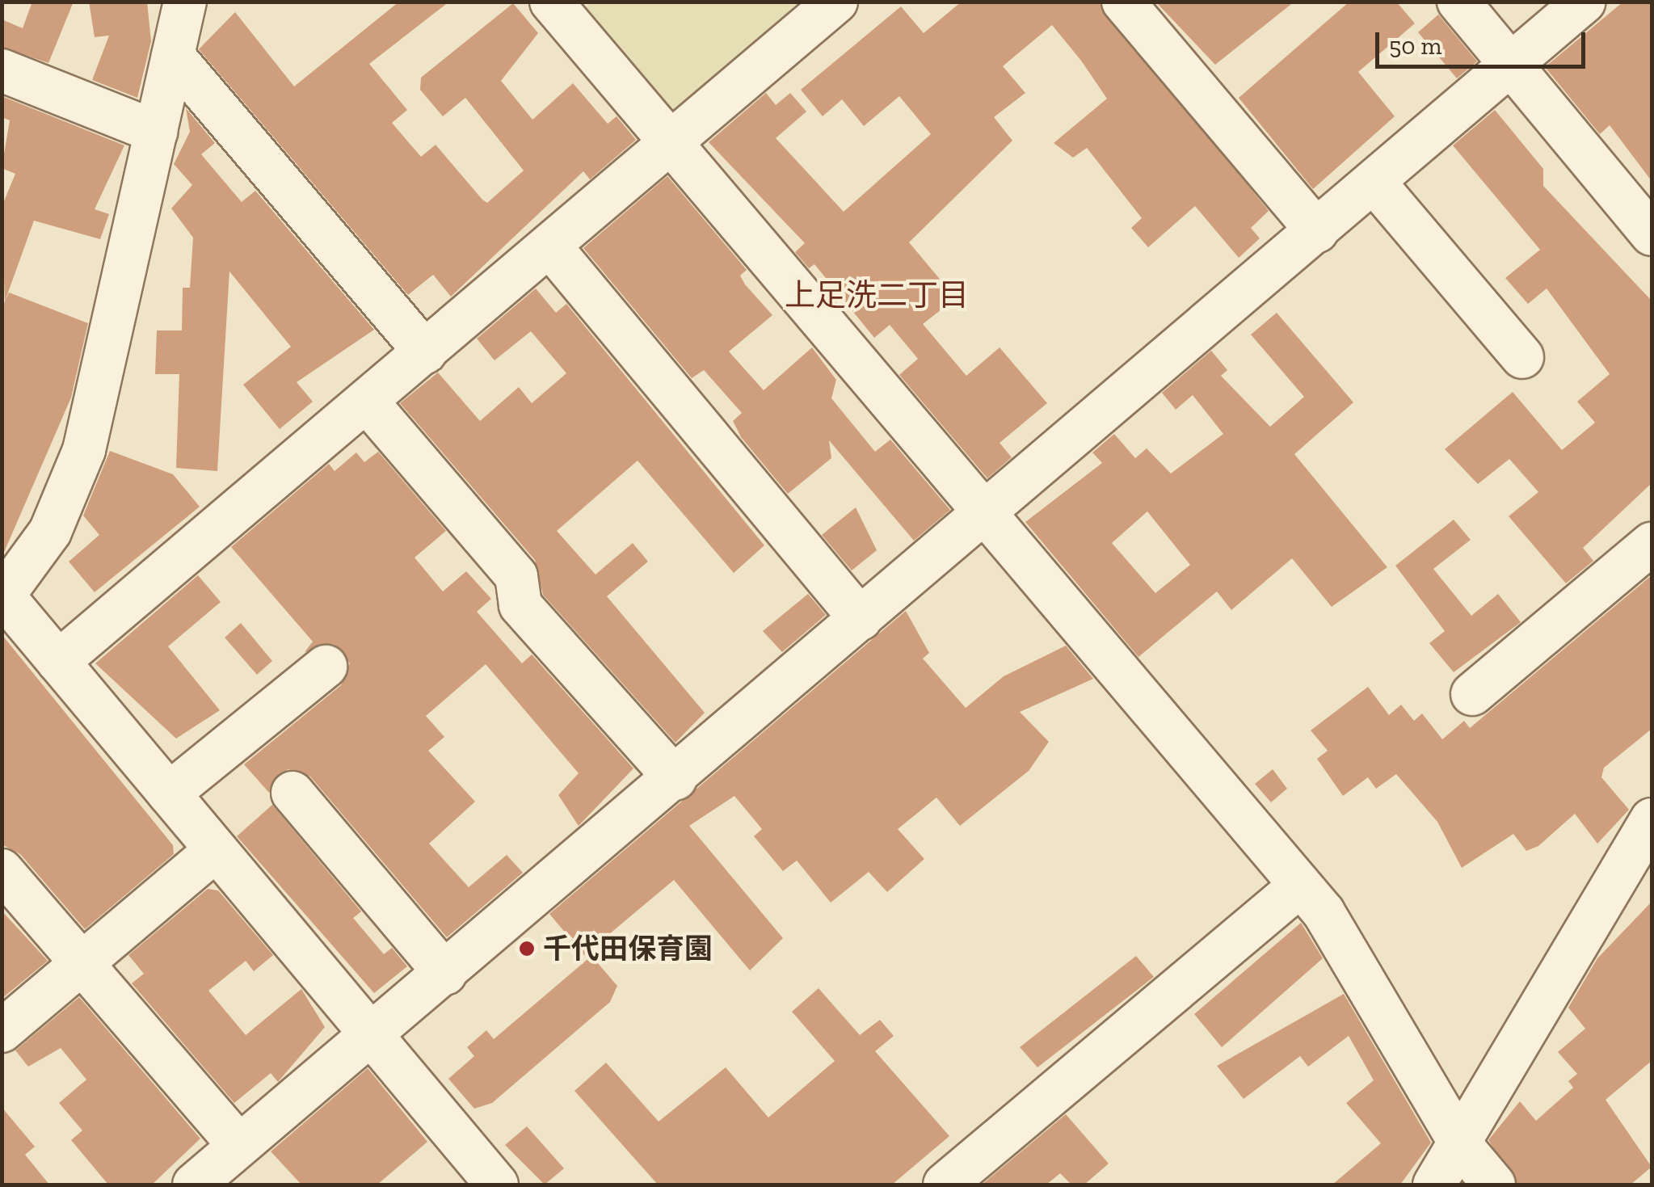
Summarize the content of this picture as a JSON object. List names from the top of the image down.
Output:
{
  "districts": ["上足洗二丁目"],
  "places": ["千代田保育園"],
  "scale_bar": "50 m"
}
